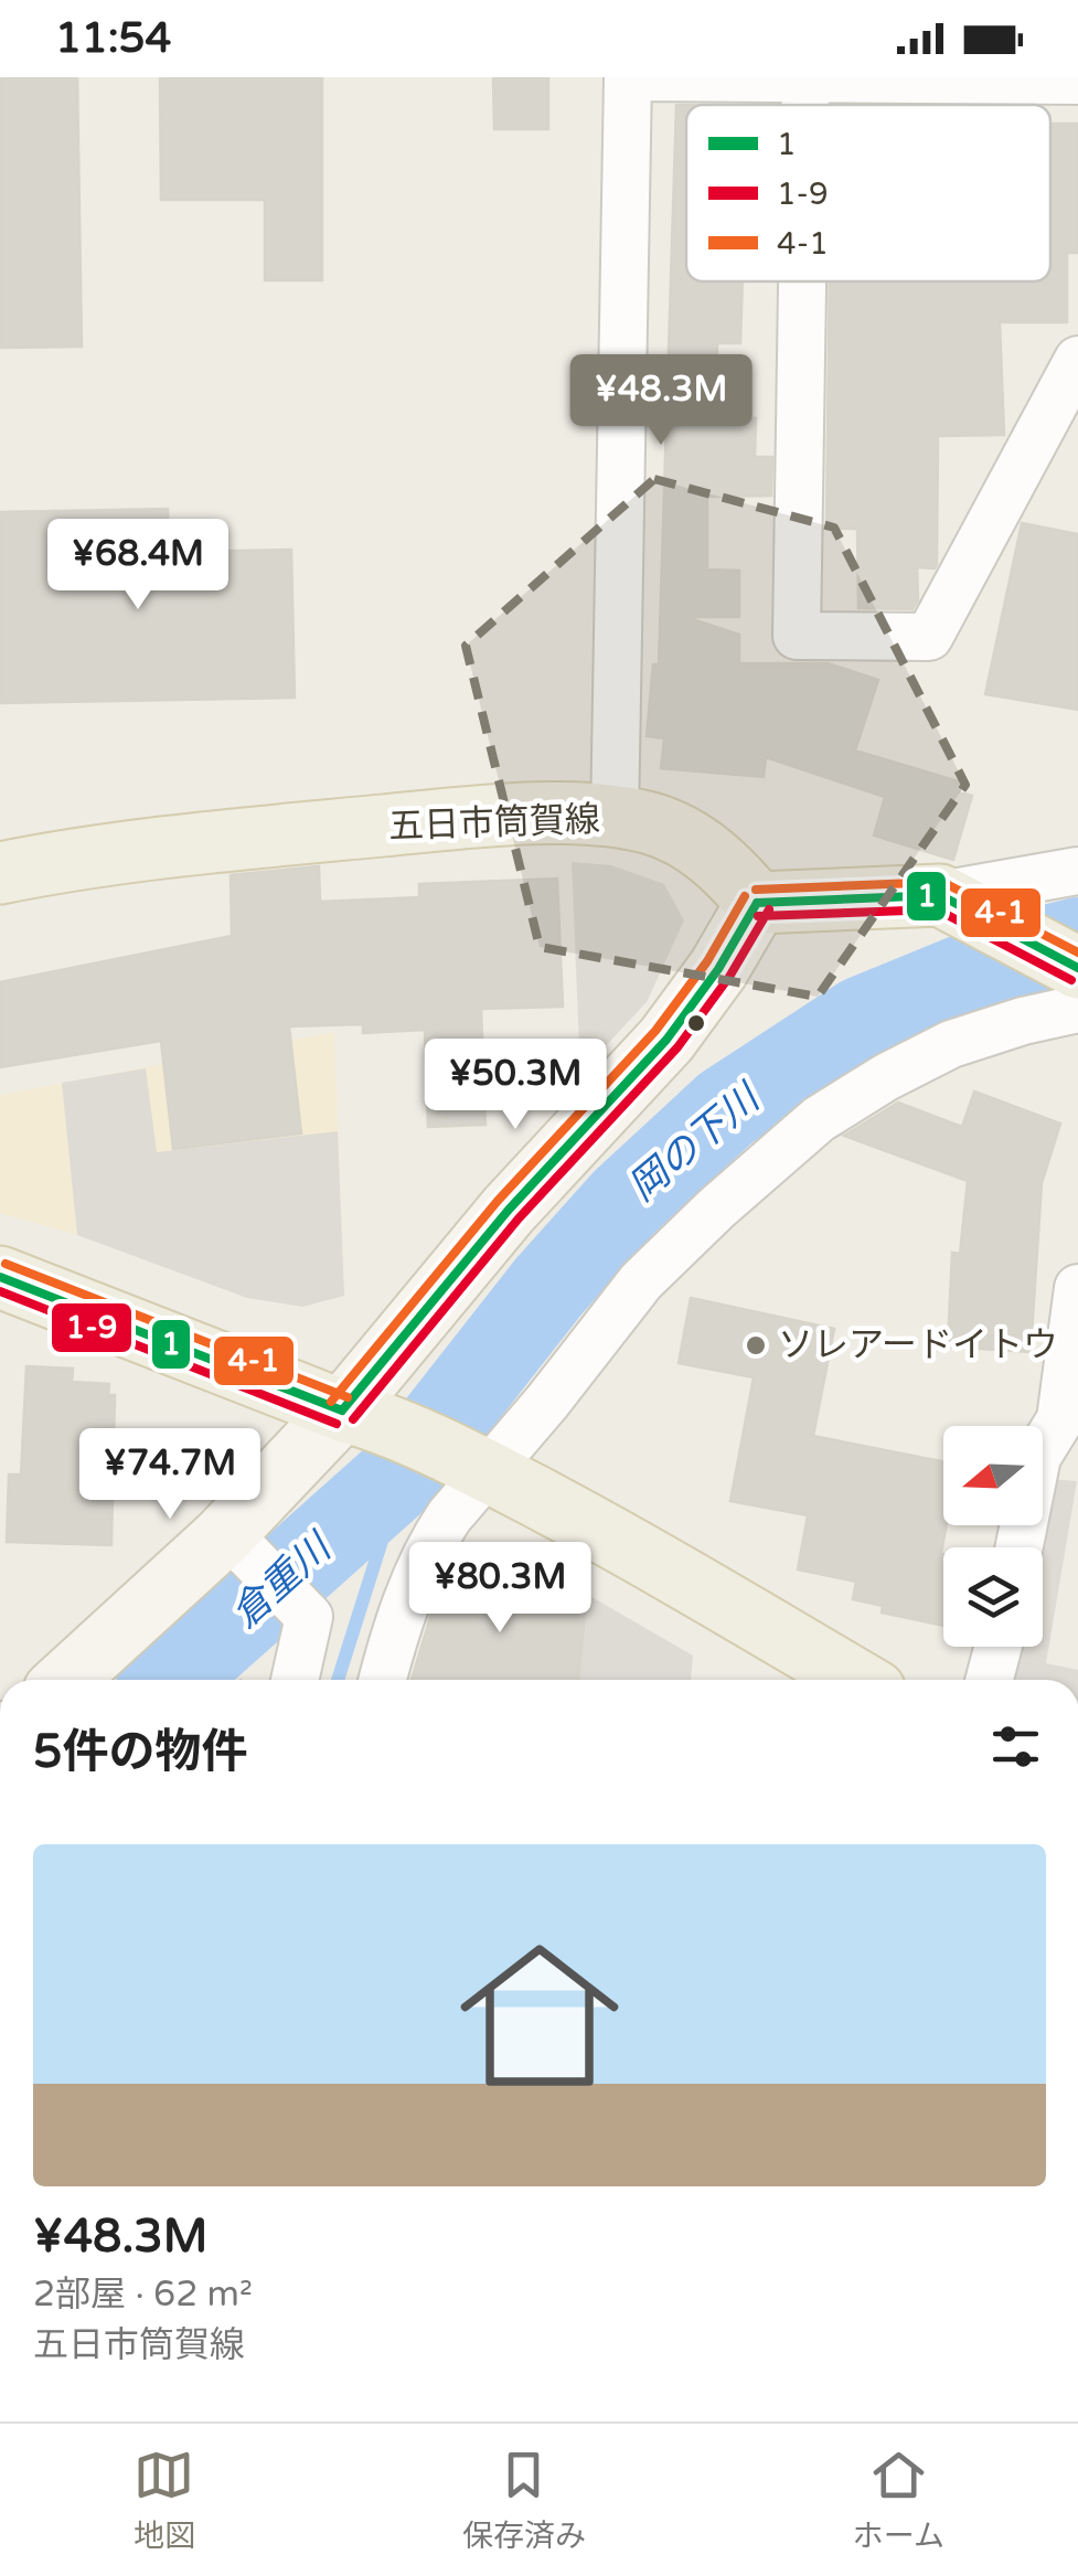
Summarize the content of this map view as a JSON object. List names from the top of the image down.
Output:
{
  "streets": {
    "main road": ["五日市筒賀線"]
  },
  "water": ["岡の下川", "倉重川"],
  "places": ["ソレアードイトウ"],
  "lines": ["transit line 4-1", "transit line 1", "transit line 1-9"],
  "legend": ["1", "1-9", "4-1"],
  "north": "left",
  "page": {
    "status": "11:54",
    "price": [
      "¥48.3M",
      "¥68.4M",
      "¥50.3M",
      "¥74.7M",
      "¥80.3M"
    ],
    "heading": "5件の物件",
    "list": [
      {
        "name": "¥48.3M",
        "note": "2部屋 · 62 m² · 五日市筒賀線"
      }
    ],
    "tabs": ["地図", "保存済み", "ホーム"]
  }
}
